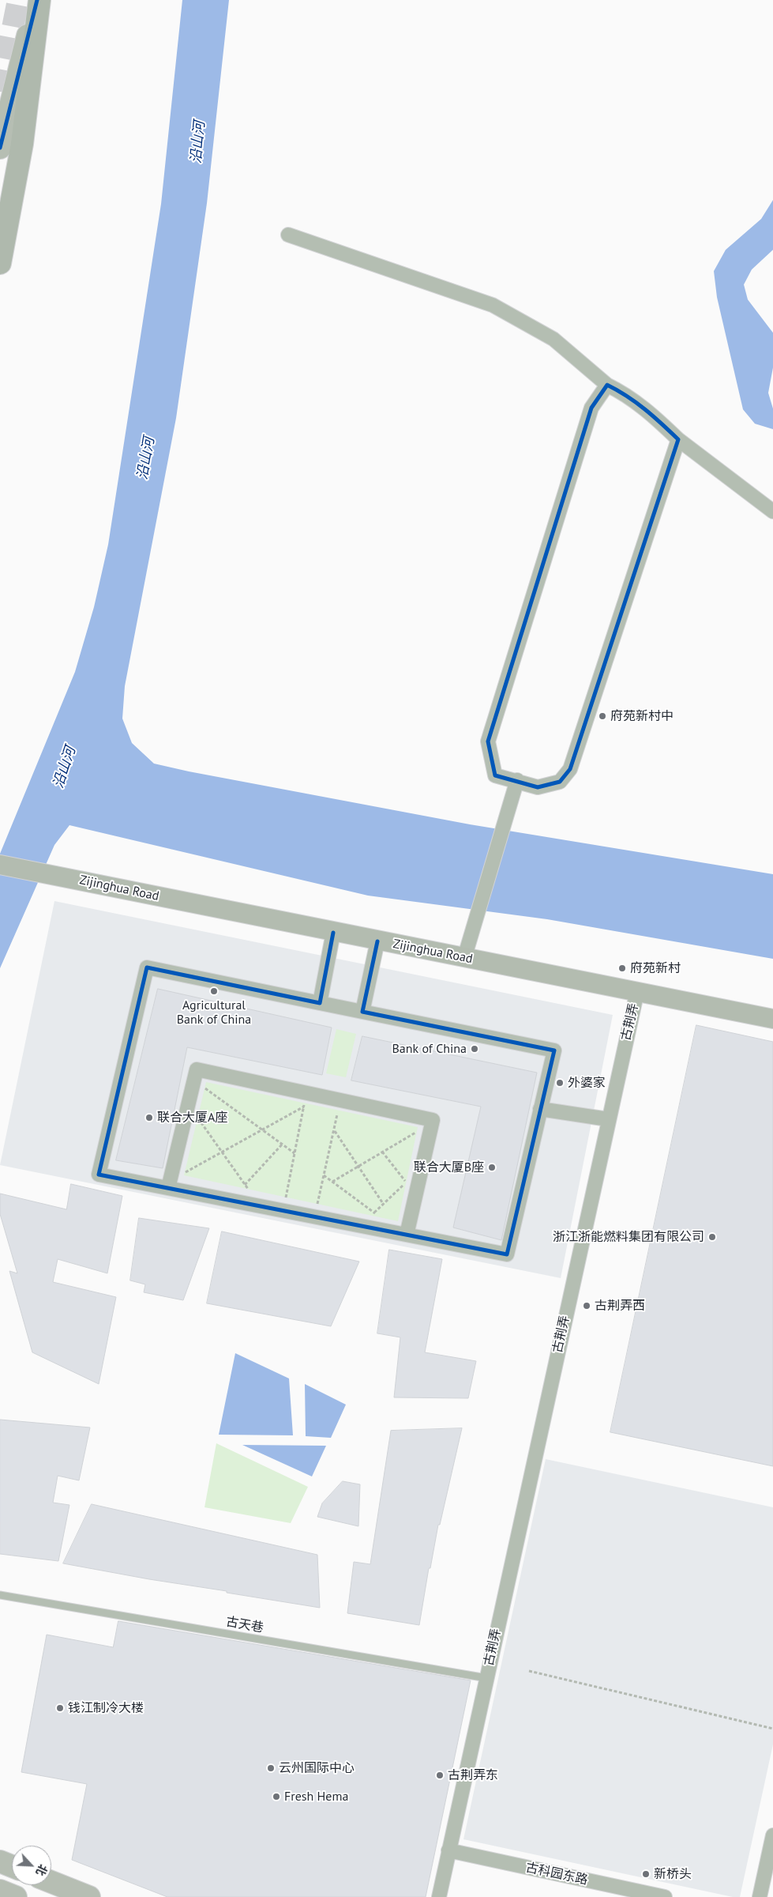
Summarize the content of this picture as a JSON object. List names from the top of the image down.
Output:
{
  "streets": {
    "street": ["Zijinghua Road", "古荆弄", "古科园东路"],
    "lane": ["古天巷"]
  },
  "crossings": [
    ["Zijinghua Road", "古荆弄"],
    ["古荆弄", "古天巷"],
    ["古荆弄", "古科园东路"]
  ],
  "water": ["沿山河"],
  "places": [
    "府苑新村中",
    "府苑新村",
    "Agricultural Bank of China",
    "Bank of China",
    "外婆家",
    "联合大厦A座",
    "联合大厦B座",
    "浙江浙能燃料集团有限公司",
    "古荆弄西",
    "钱江制冷大楼",
    "云州国际中心",
    "古荆弄东",
    "Fresh Hema",
    "新桥头"
  ],
  "north": "bottom right"
}
